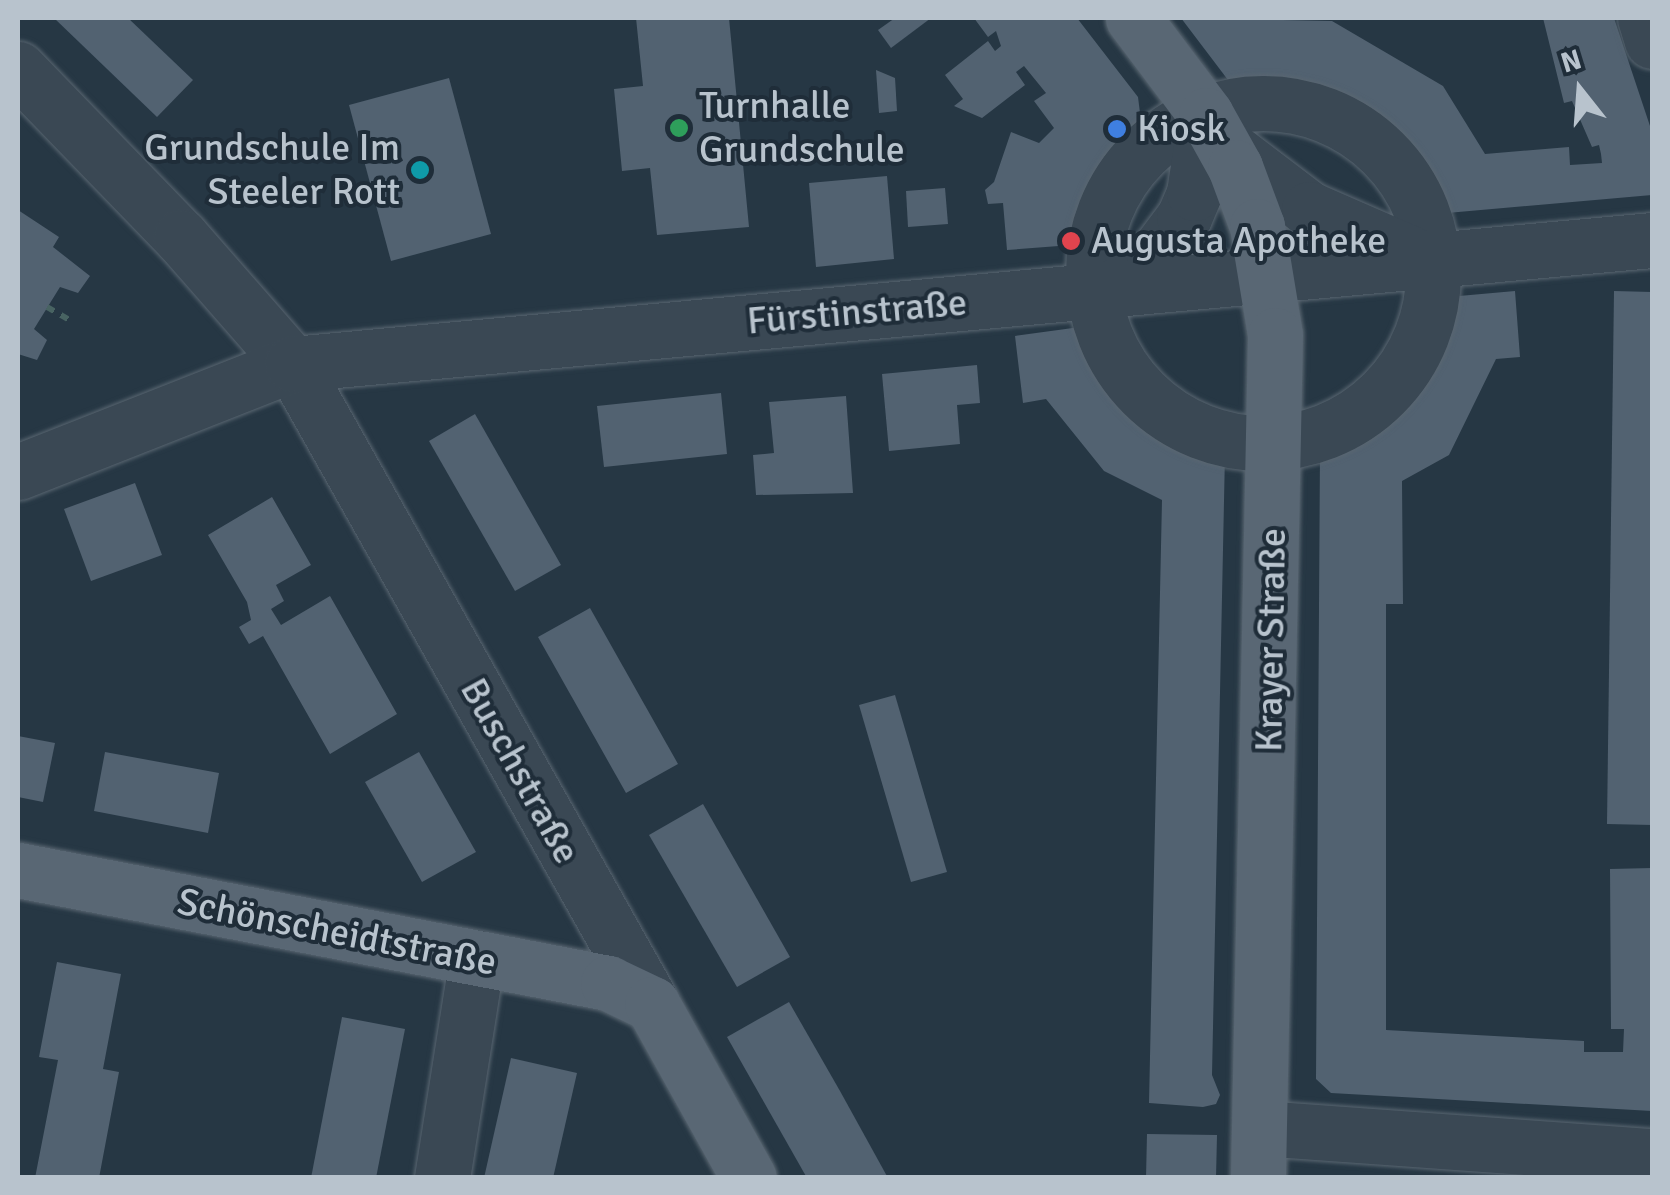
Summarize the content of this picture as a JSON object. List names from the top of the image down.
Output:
{
  "streets": {
    "main road": ["Krayer Straße", "Buschstraße", "Schönscheidtstraße"],
    "street": ["Fürstinstraße"]
  },
  "crossings": [
    ["Fürstinstraße", "Krayer Straße"],
    ["Fürstinstraße", "Buschstraße"],
    ["Buschstraße", "Schönscheidtstraße"]
  ],
  "places": [
    "Turnhalle Grundschule",
    "Kiosk",
    "Grundschule Im Steeler Rott",
    "Augusta Apotheke"
  ],
  "north": "top"
}
